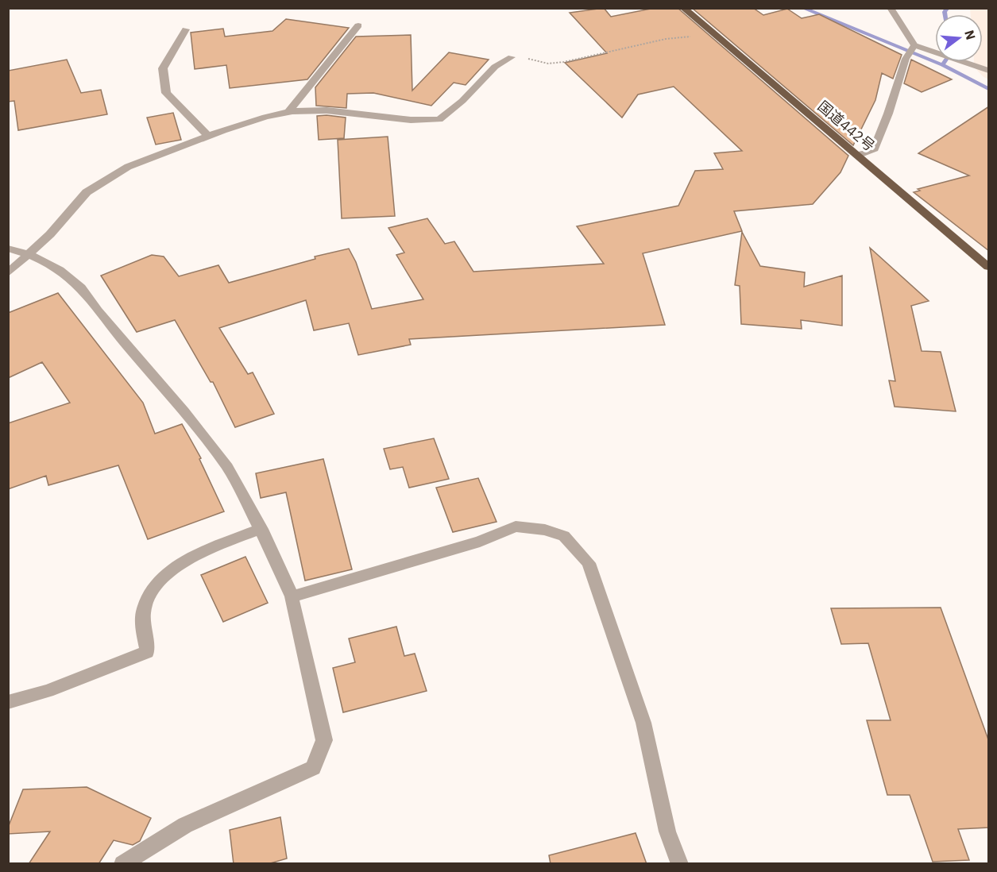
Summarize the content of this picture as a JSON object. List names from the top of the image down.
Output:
{
  "streets": {
    "highway": ["国道442号"]
  },
  "north": "right"
}
